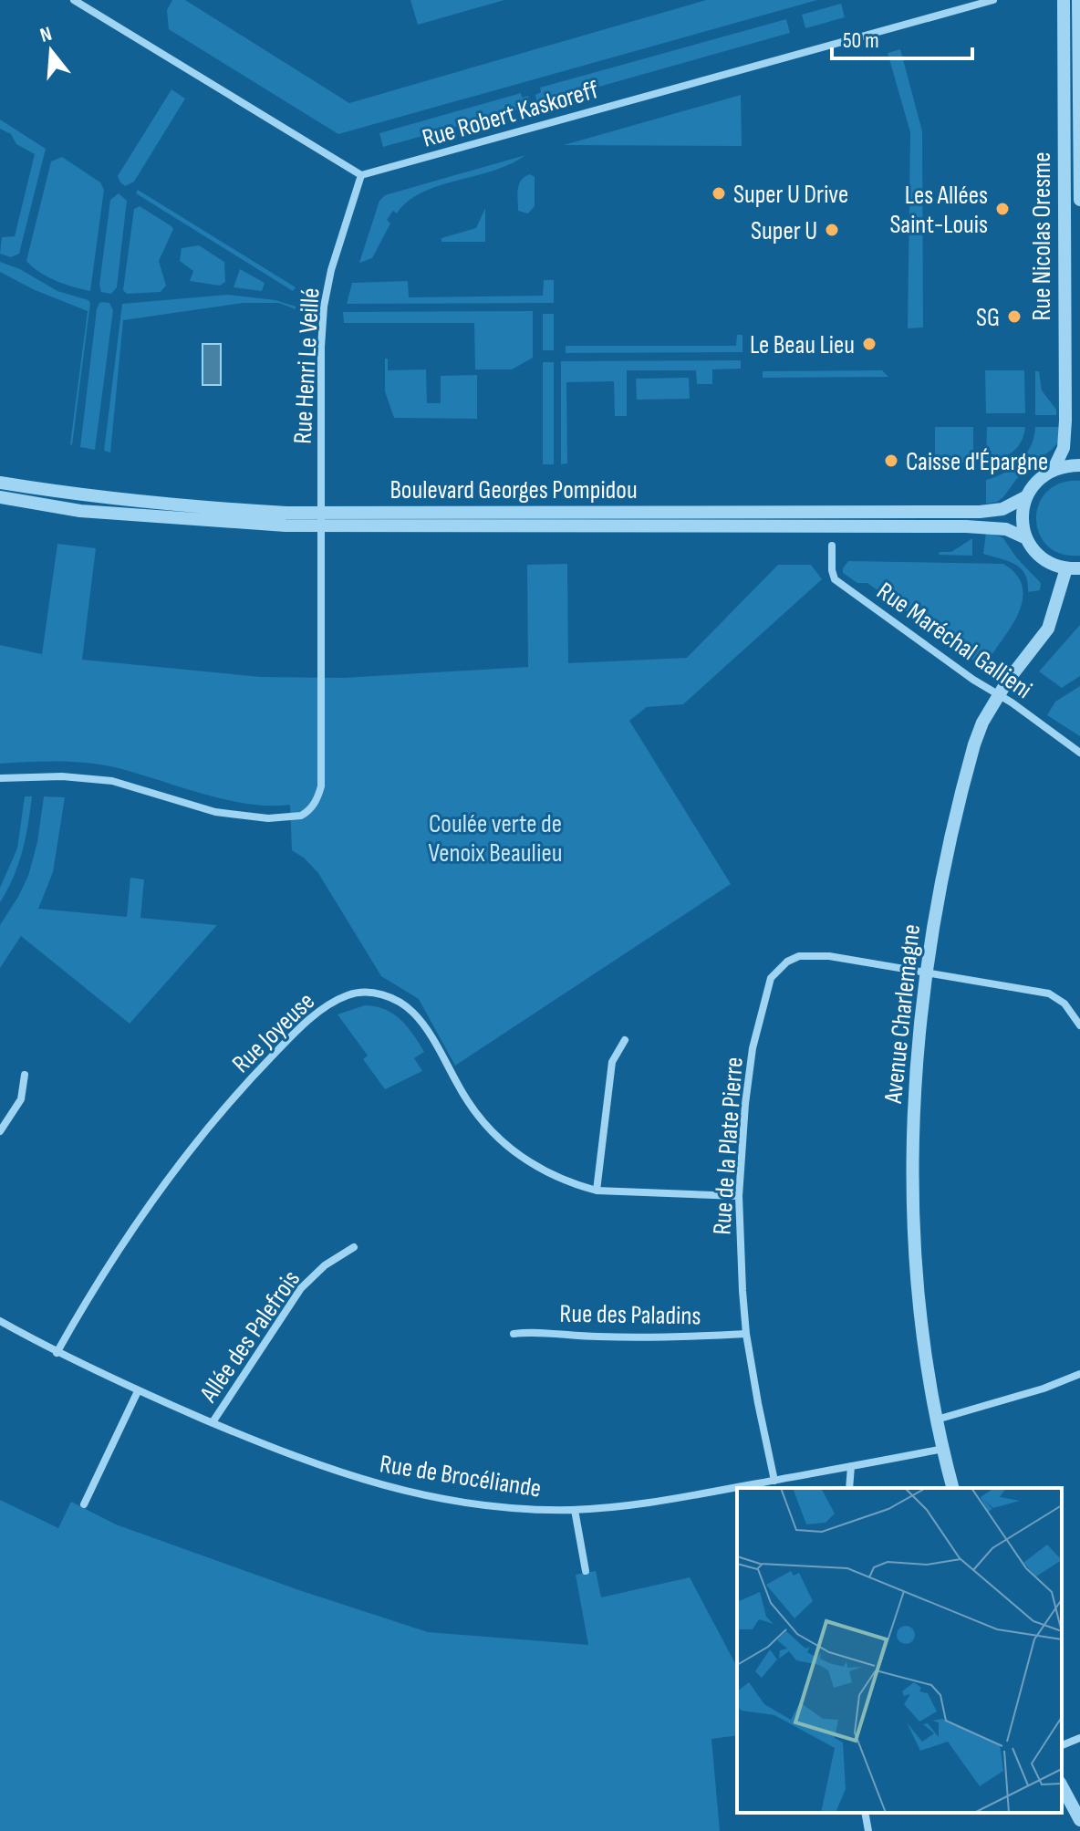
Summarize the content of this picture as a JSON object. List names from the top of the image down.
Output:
{
  "streets": {
    "street": [
      "Rue Robert Kaskoreff",
      "Rue Nicolas Oresme",
      "Rue Henri Le Veillé",
      "Boulevard Georges Pompidou",
      "Rue Maréchal Gallieni",
      "Avenue Charlemagne",
      "Rue Joyeuse",
      "Rue de la Plate Pierre",
      "Rue des Paladins",
      "Allée des Palefrois",
      "Rue de Brocéliande"
    ]
  },
  "crossings": [
    ["Rue Robert Kaskoreff", "Rue Henri Le Veillé"],
    ["Rue Henri Le Veillé", "Boulevard Georges Pompidou"],
    ["Rue Maréchal Gallieni", "Avenue Charlemagne"],
    ["Avenue Charlemagne", "Rue de la Plate Pierre"],
    ["Avenue Charlemagne", "Rue de Brocéliande"],
    ["Rue Joyeuse", "Rue de la Plate Pierre"],
    ["Rue Joyeuse", "Rue de Brocéliande"],
    ["Rue de la Plate Pierre", "Rue des Paladins"],
    ["Rue de la Plate Pierre", "Rue de Brocéliande"],
    ["Allée des Palefrois", "Rue de Brocéliande"]
  ],
  "parks": ["Coulée verte de Venoix Beaulieu"],
  "places": [
    "Super U Drive",
    "Les Allées Saint-Louis",
    "Super U",
    "SG",
    "Le Beau Lieu",
    "Caisse d'Épargne"
  ],
  "scale_bar": "50 m",
  "north": "top"
}
